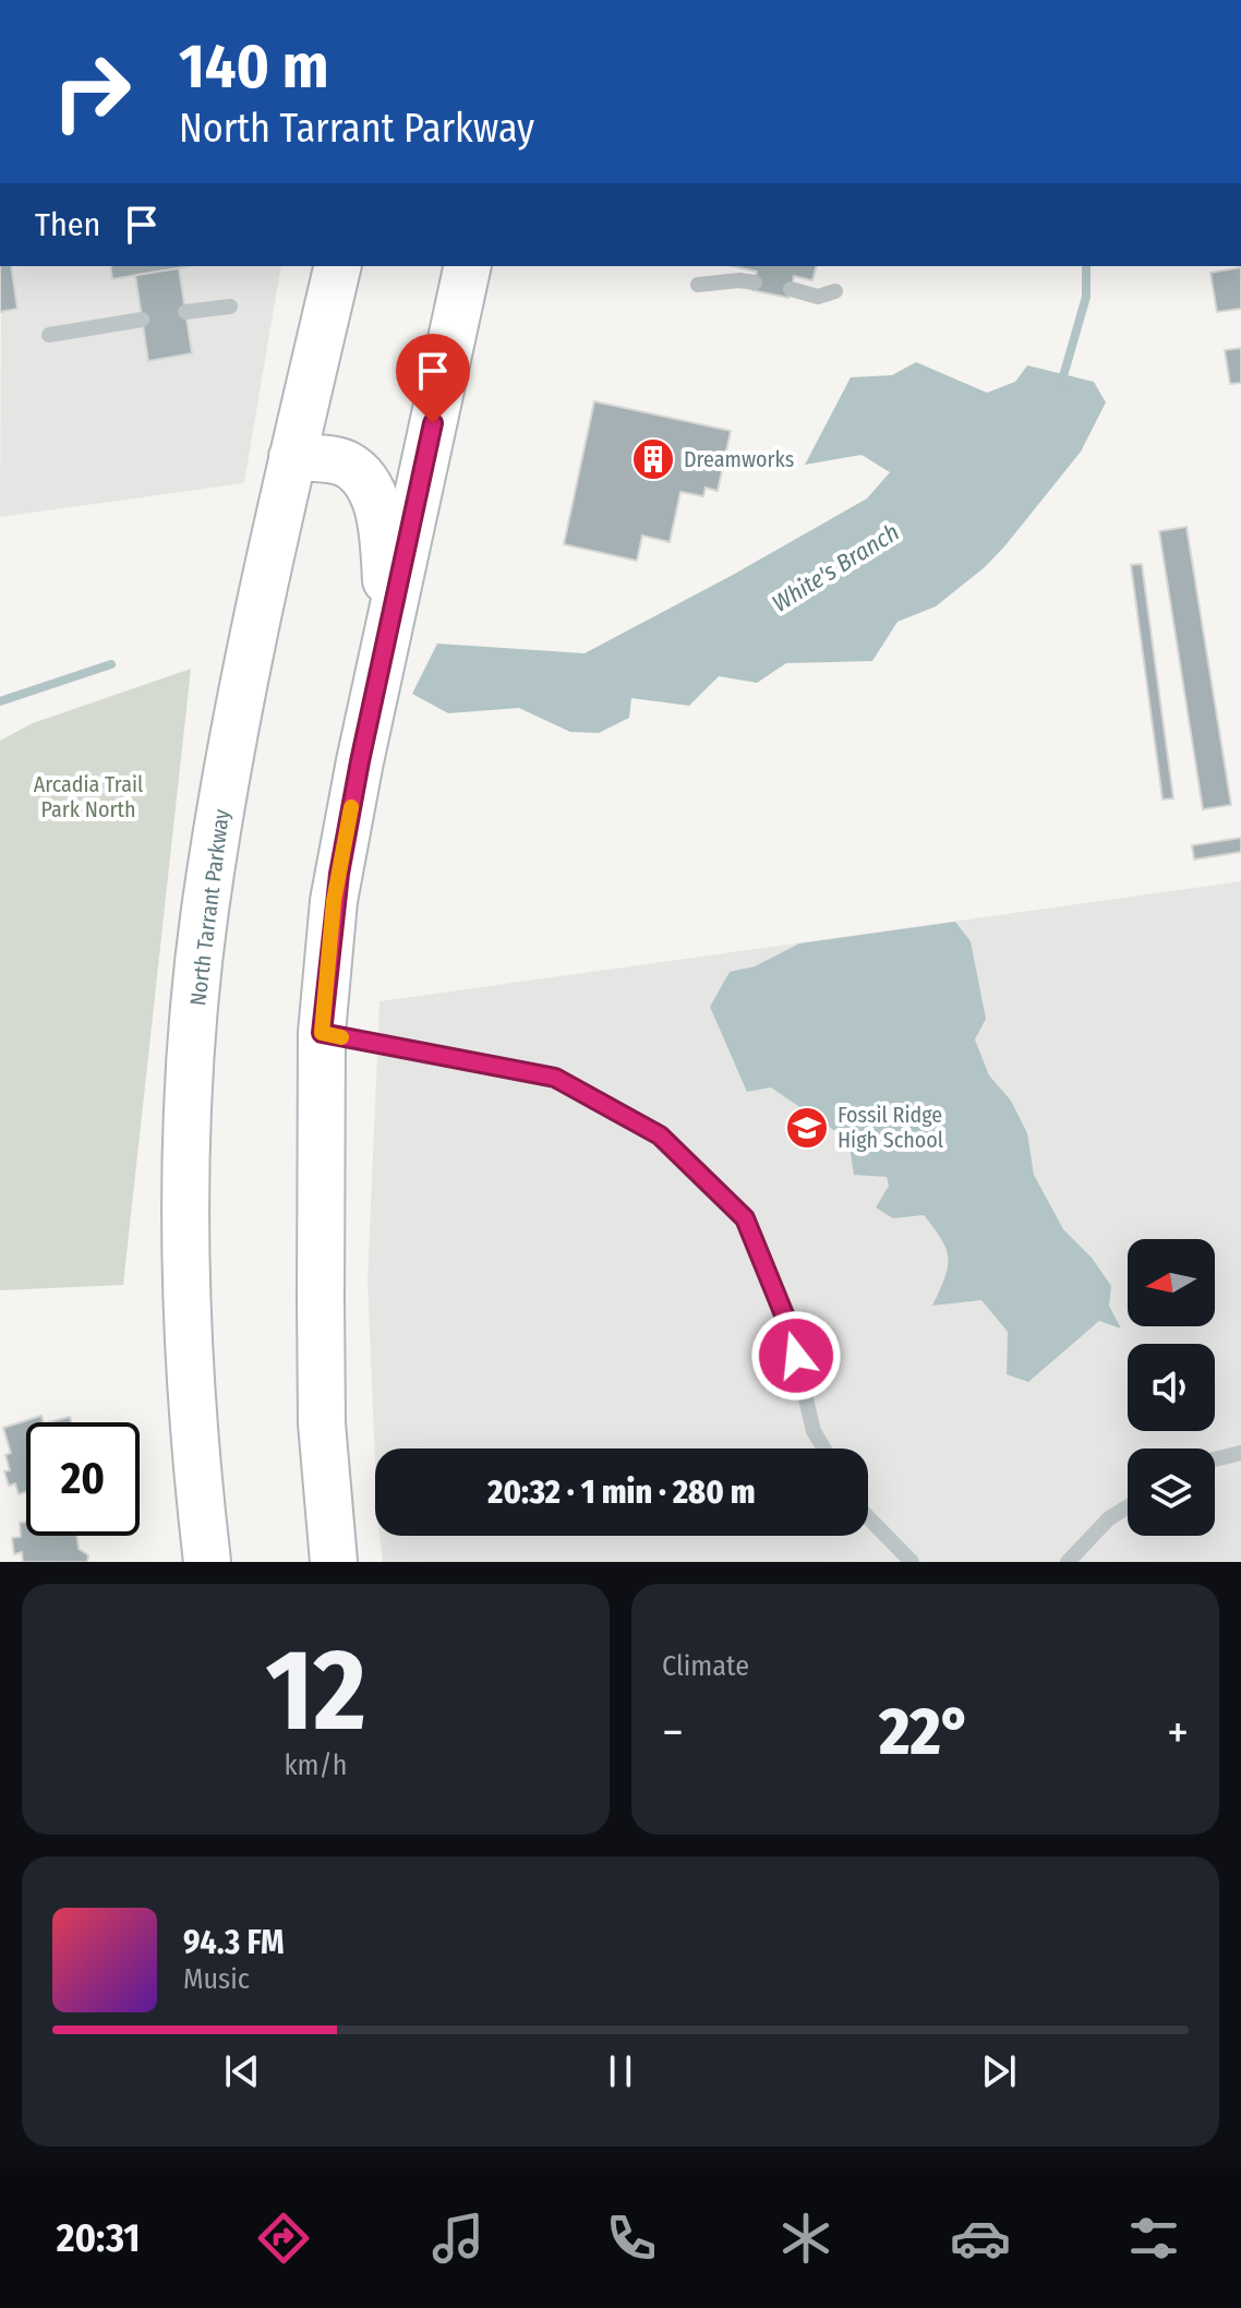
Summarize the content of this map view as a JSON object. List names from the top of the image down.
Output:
{
  "streets": {
    "main road": ["North Tarrant Parkway"]
  },
  "water": ["White's Branch"],
  "parks": ["Arcadia Trail Park North"],
  "places": {
    "building": ["Dreamworks"],
    "school or university": ["Fossil Ridge High School"]
  },
  "north": "left",
  "page": {
    "turn": ["140 m", "North Tarrant Parkway"],
    "then": "Then",
    "limit": "20",
    "trip": "20:32 · 1 min · 280 m",
    "tile": [
      ["12", "km/h"],
      "Climate"
    ],
    "heat": ["−", "22°", "+"],
    "song": ["94.3 FM", "Music"],
    "tabs": "20:31"
  }
}
